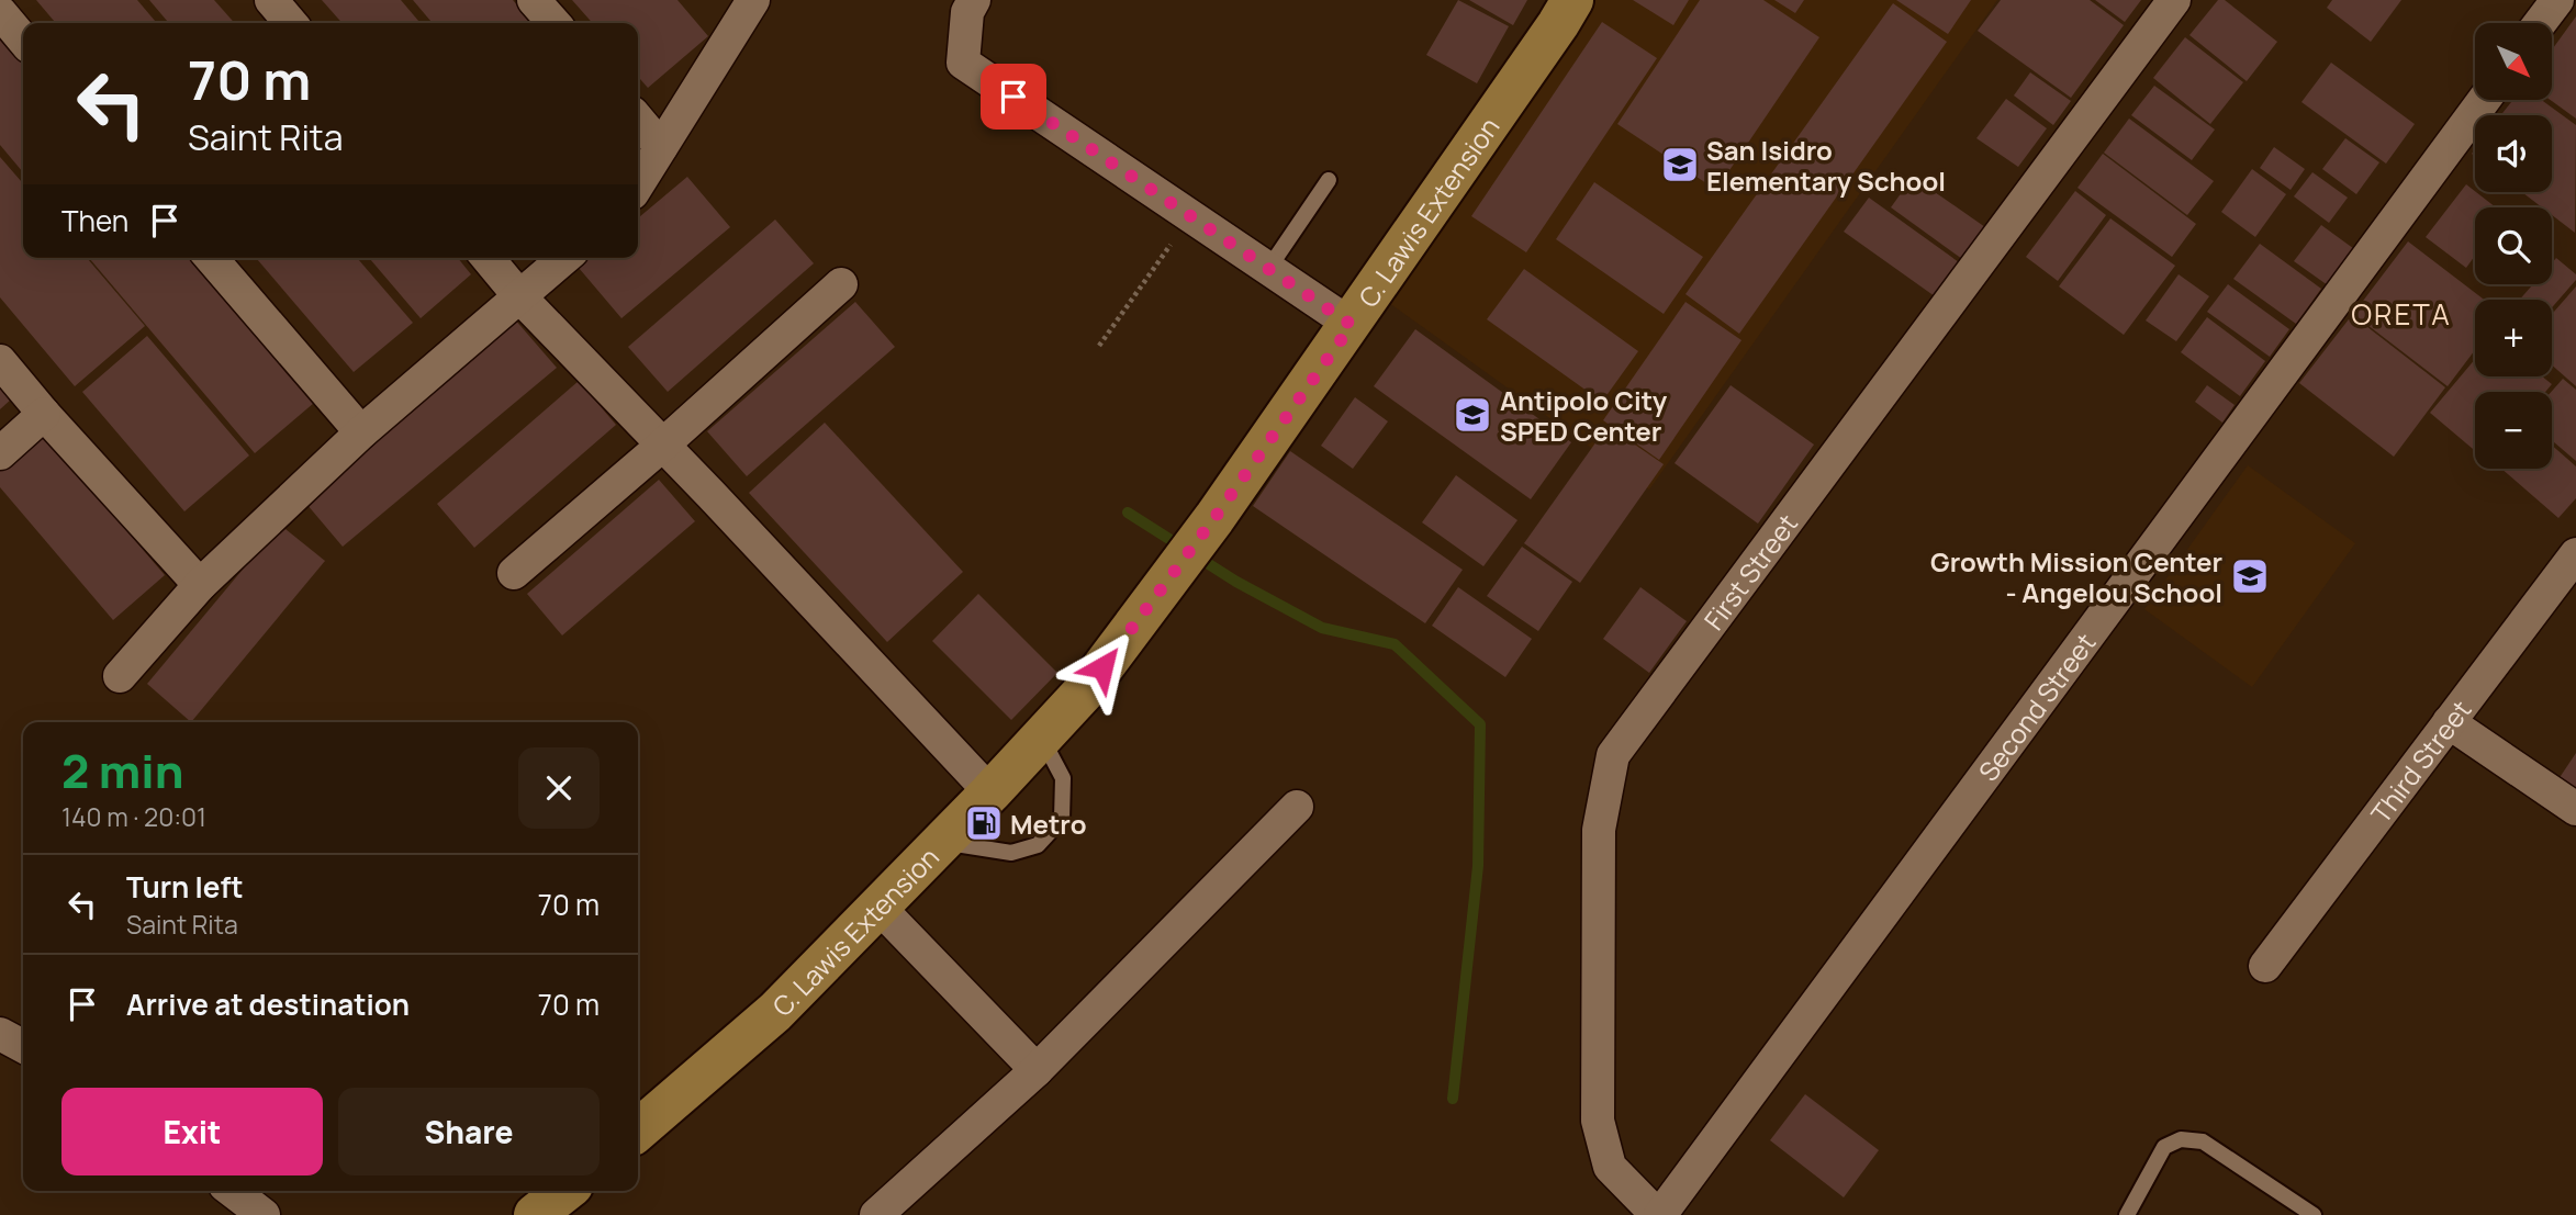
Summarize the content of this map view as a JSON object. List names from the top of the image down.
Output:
{
  "streets": {
    "street": [
      "C. Lawis Extension",
      "First Street",
      "Second Street",
      "Third Street"
    ]
  },
  "crossings": [
    ["First Street", "Second Street"]
  ],
  "districts": ["ORETA"],
  "places": {
    "school or university": ["San Isidro Elementary School", "Antipolo City SPED Center", "Growth Mission Center - Angelou School"],
    "fuel station": ["Metro"]
  },
  "north": "bottom right",
  "page": {
    "map_buttons": ["+", "−"],
    "turn": ["70 m", "Saint Rita"],
    "then": "Then",
    "heading": ["2 min", "140 m · 20:01"],
    "list": [
      {
        "name": "Turn left",
        "note": "Saint Rita",
        "value": "70 m"
      },
      {
        "name": "Arrive at destination",
        "value": "70 m"
      }
    ],
    "buttons": ["Exit", "Share"]
  }
}
